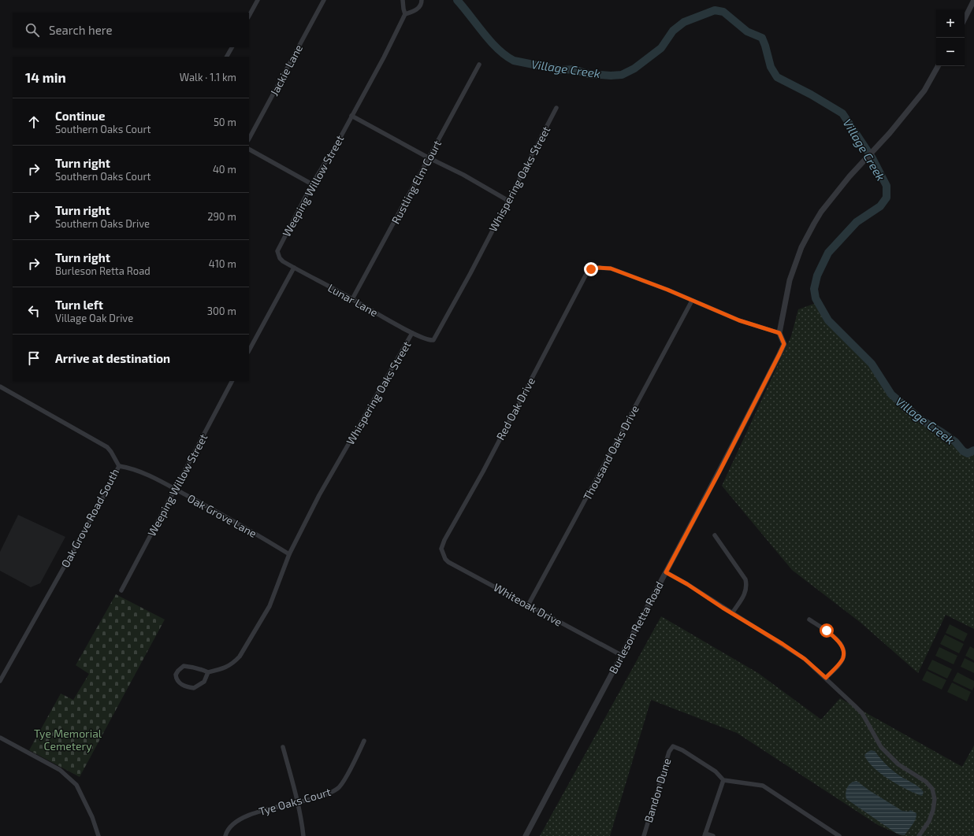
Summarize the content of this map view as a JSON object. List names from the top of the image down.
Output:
{
  "streets": {
    "street": [
      "Jackie Lane",
      "Whispering Oaks Street",
      "Rustling Elm Court",
      "Weeping Willow Street",
      "Lunar Lane",
      "Red Oak Drive",
      "Thousand Oaks Drive",
      "Oak Grove Lane",
      "Oak Grove Road South",
      "Whiteoak Drive",
      "Burleson Retta Road",
      "Bandon Dune",
      "Tye Oaks Court"
    ]
  },
  "crossings": [
    ["Whispering Oaks Street", "Lunar Lane"],
    ["Whispering Oaks Street", "Oak Grove Lane"],
    ["Rustling Elm Court", "Lunar Lane"],
    ["Weeping Willow Street", "Lunar Lane"],
    ["Weeping Willow Street", "Oak Grove Lane"],
    ["Red Oak Drive", "Thousand Oaks Drive"],
    ["Red Oak Drive", "Whiteoak Drive"],
    ["Thousand Oaks Drive", "Whiteoak Drive"],
    ["Oak Grove Lane", "Oak Grove Road South"],
    ["Whiteoak Drive", "Burleson Retta Road"]
  ],
  "water": ["Village Creek"],
  "parks": ["Tye Memorial Cemetery"],
  "page": {
    "map_buttons": ["+", "−"],
    "search": "Search here",
    "heading": ["14 min", "Walk · 1.1 km"],
    "list": [
      ["Continue", "Southern Oaks Court", "50 m"],
      ["Turn right", "Southern Oaks Court", "40 m"],
      ["Turn right", "Southern Oaks Drive", "290 m"],
      ["Turn right", "Burleson Retta Road", "410 m"],
      ["Turn left", "Village Oak Drive", "300 m"],
      "Arrive at destination"
    ]
  }
}
